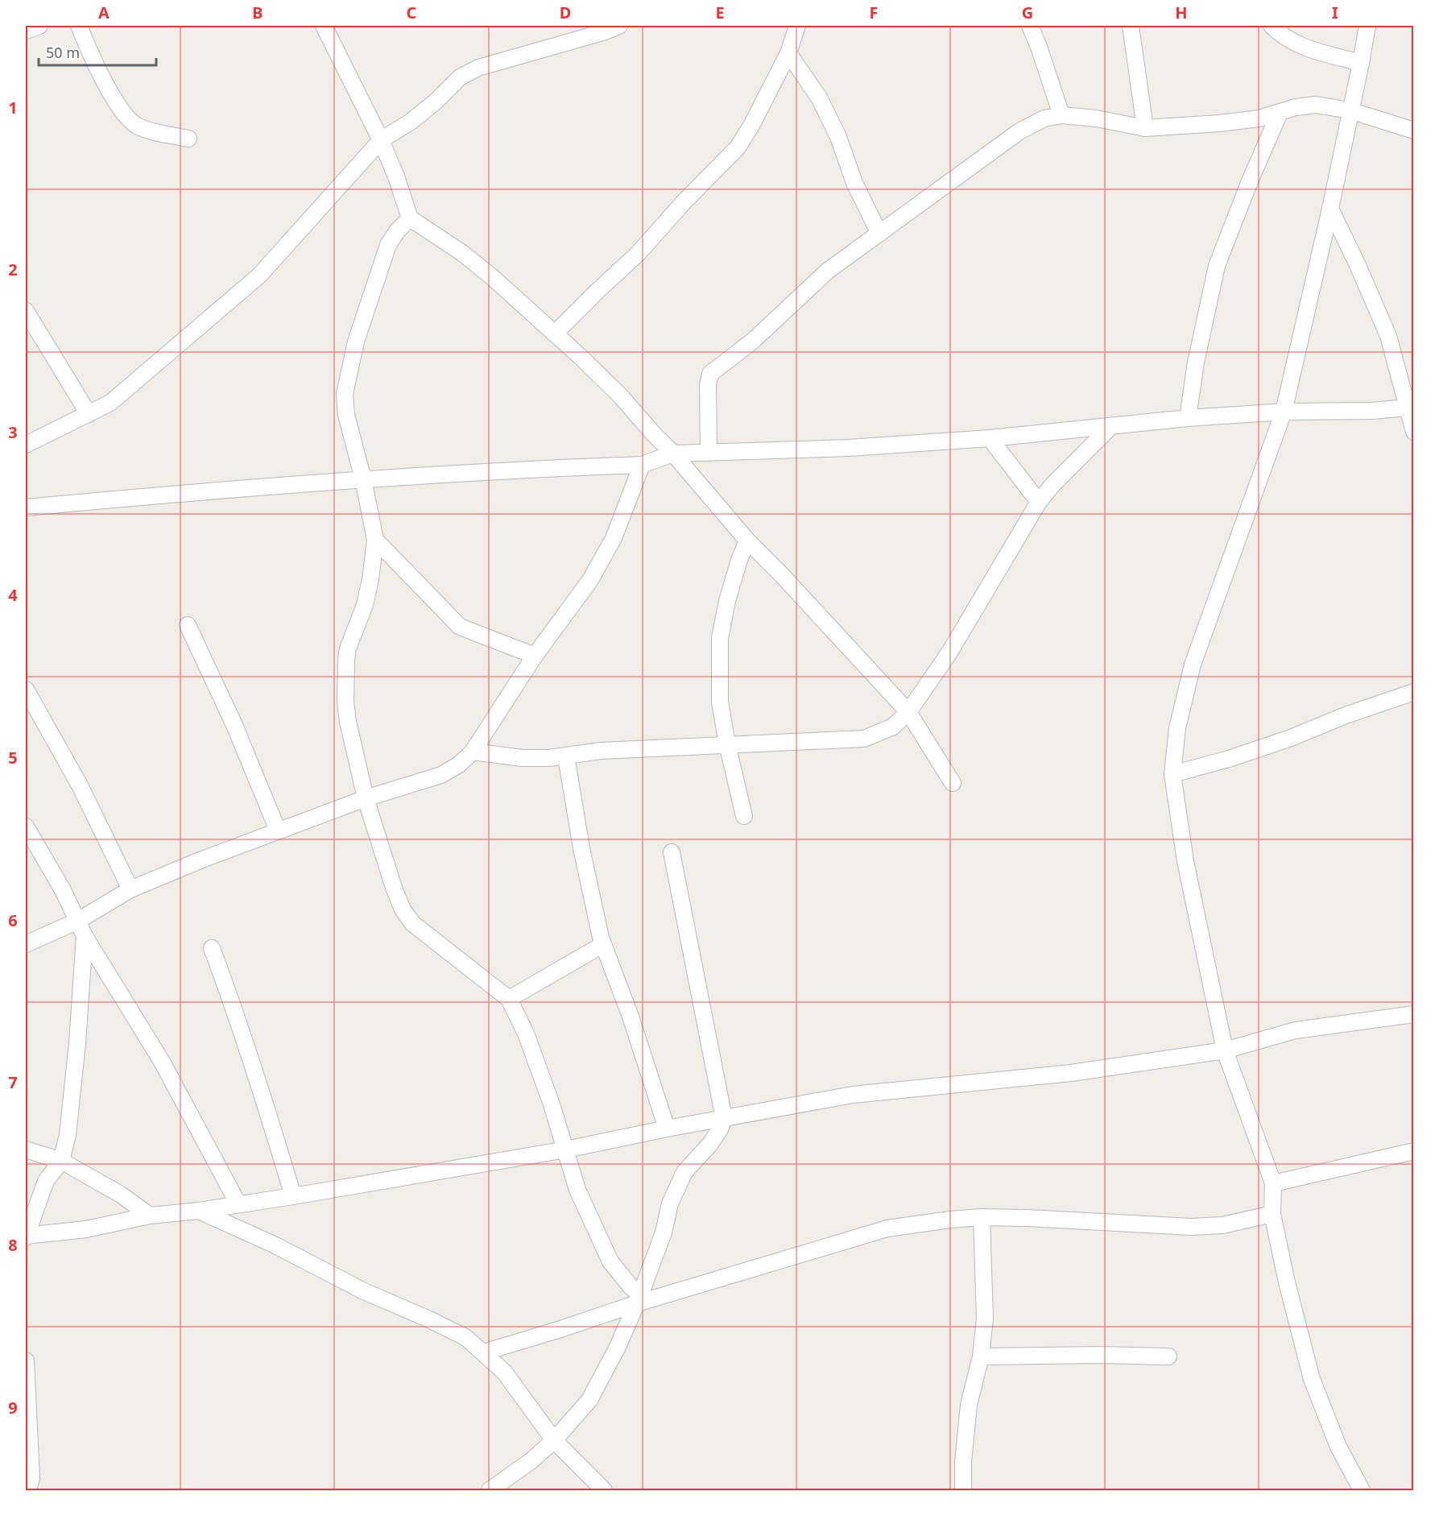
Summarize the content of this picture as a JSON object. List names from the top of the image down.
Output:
{
  "scale_bar": "50 m",
  "grid": {
    "columns": [
      "A",
      "B",
      "C",
      "D",
      "E",
      "F",
      "G",
      "H",
      "I"
    ],
    "rows": [
      "1",
      "2",
      "3",
      "4",
      "5",
      "6",
      "7",
      "8",
      "9"
    ]
  }
}
